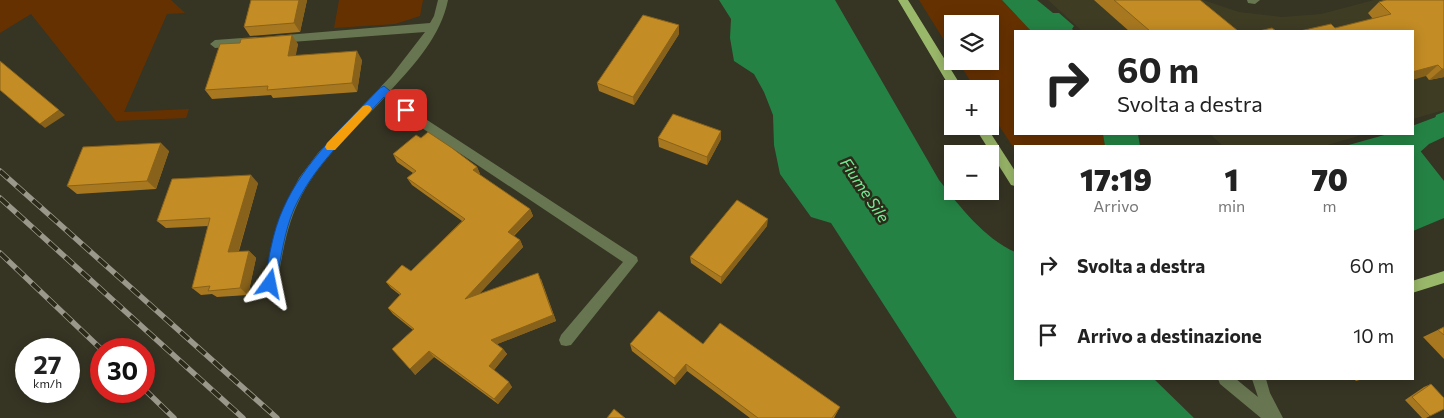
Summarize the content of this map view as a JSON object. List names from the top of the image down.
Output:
{
  "water": ["Fiume Sile"],
  "page": {
    "map_buttons": ["+", "−"],
    "turn": ["60 m", "Svolta a destra"],
    "eta": [
      "17:19",
      "Arrivo",
      "1",
      "min",
      "70",
      "m"
    ],
    "list": [
      {
        "name": "Svolta a destra",
        "value": "60 m"
      },
      {
        "name": "Arrivo a destinazione",
        "value": "10 m"
      }
    ],
    "speed": "27 km/h",
    "limit": "30"
  }
}
